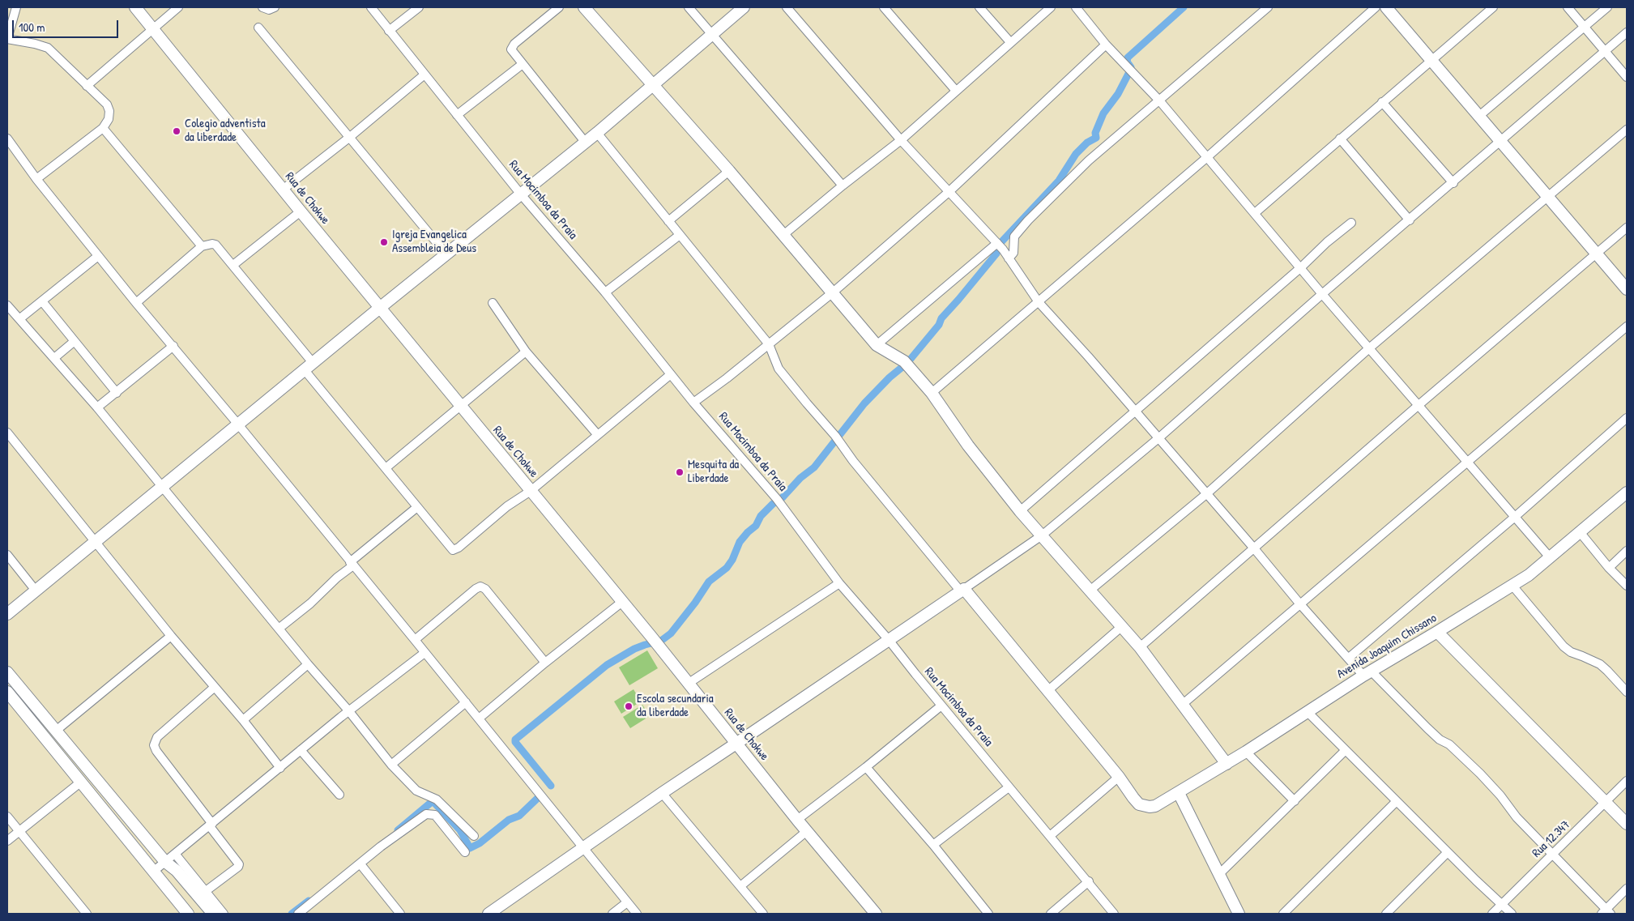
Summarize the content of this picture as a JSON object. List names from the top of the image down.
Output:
{
  "streets": {
    "street": [
      "Rua de Chokwe",
      "Rua Mocimboa da Praia",
      "Avenida Joaquim Chissano",
      "Rua 12.347"
    ]
  },
  "places": [
    "Colegio adventista da liberdade",
    "Igreja Evangelica Assembleia de Deus",
    "Mesquita da Liberdade",
    "Escola secundaria da liberdade"
  ],
  "scale_bar": "100 m"
}
